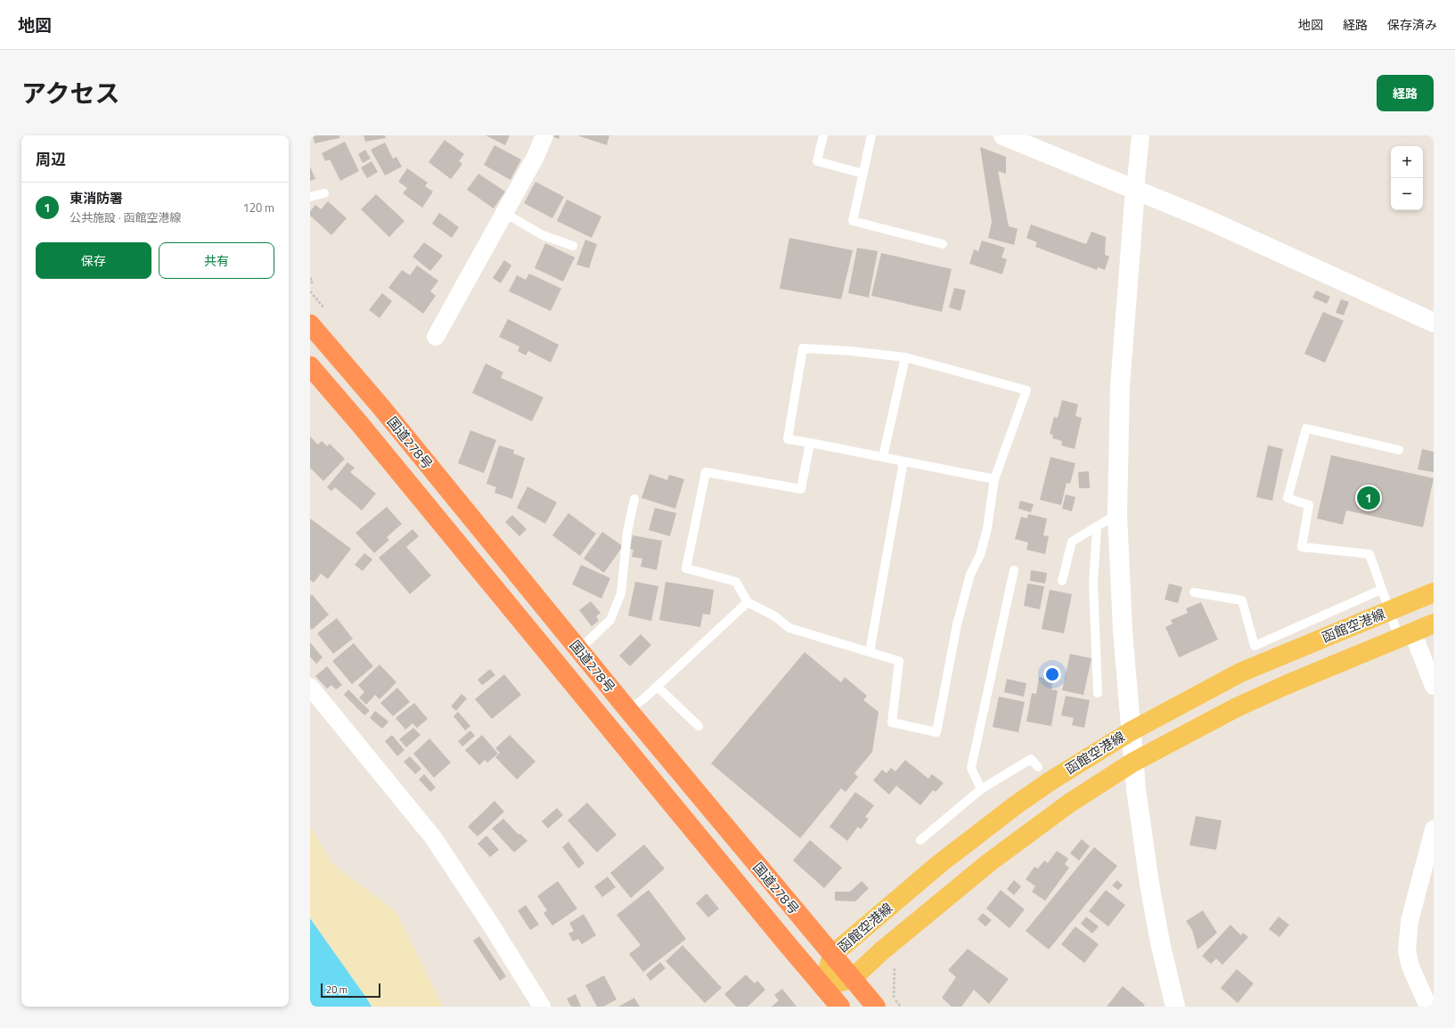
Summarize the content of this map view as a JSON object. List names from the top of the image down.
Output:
{
  "streets": {
    "highway": ["国道278号"],
    "main road": ["函館空港線"]
  },
  "crossings": [
    ["国道278号", "函館空港線"]
  ],
  "scale_bar": "20 m",
  "page": {
    "header": "地図",
    "nav": ["地図", "経路", "保存済み"],
    "title": "アクセス",
    "buttons": [
      "経路",
      ["保存", "共有"]
    ],
    "heading": "周辺",
    "map_buttons": ["+", "−"],
    "list": [
      {
        "mark": "1",
        "name": "東消防署",
        "note": "公共施設 · 函館空港線",
        "value": "120 m"
      }
    ],
    "pins": "1",
    "scale": "20 m"
  }
}
